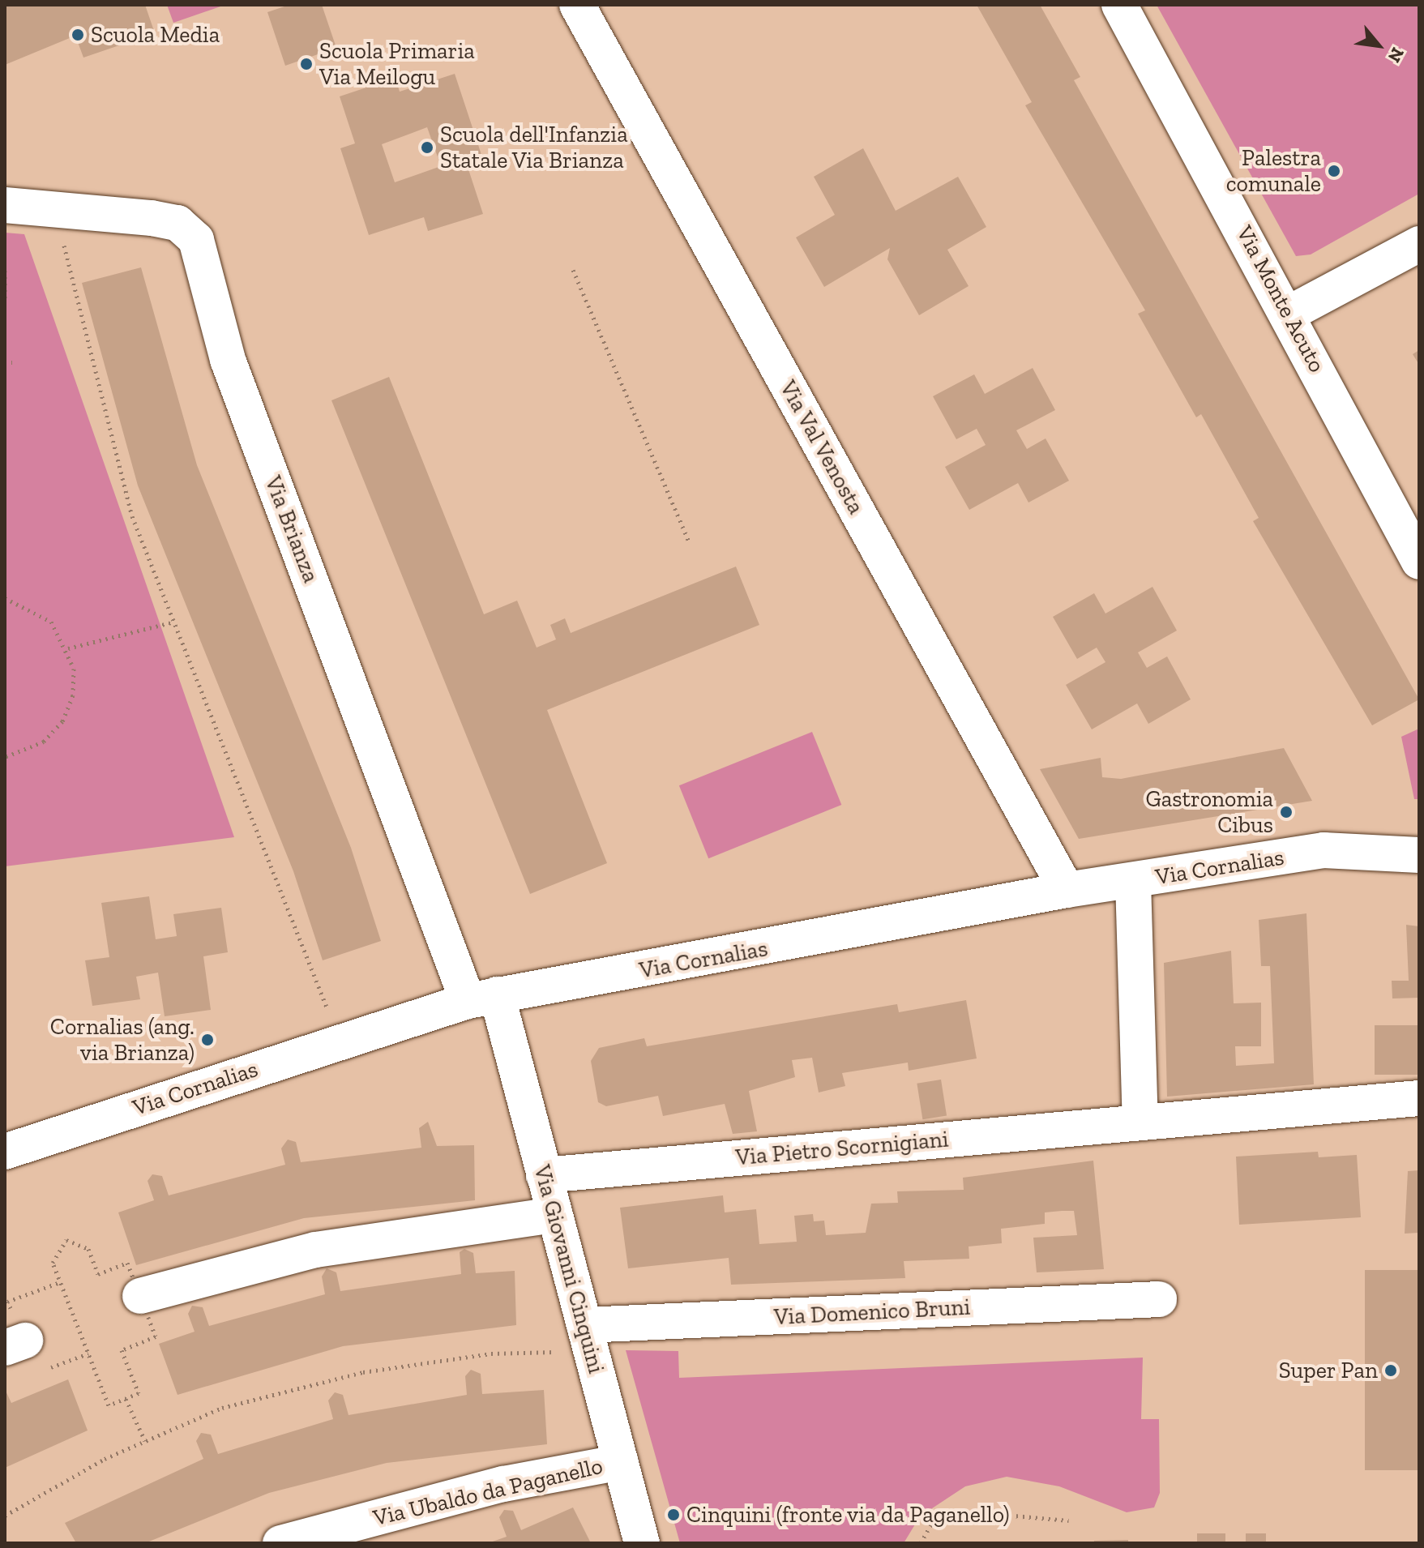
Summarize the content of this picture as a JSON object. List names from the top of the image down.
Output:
{
  "streets": {
    "street": [
      "Via Monte Acuto",
      "Via Val Venosta",
      "Via Brianza",
      "Via Cornalias",
      "Via Pietro Scornigiani",
      "Via Giovanni Cinquini",
      "Via Domenico Bruni",
      "Via Ubaldo da Paganello"
    ]
  },
  "crossings": [
    ["Via Val Venosta", "Via Cornalias"],
    ["Via Brianza", "Via Cornalias"],
    ["Via Brianza", "Via Giovanni Cinquini"],
    ["Via Cornalias", "Via Giovanni Cinquini"],
    ["Via Pietro Scornigiani", "Via Giovanni Cinquini"],
    ["Via Giovanni Cinquini", "Via Domenico Bruni"],
    ["Via Giovanni Cinquini", "Via Ubaldo da Paganello"]
  ],
  "places": [
    "Scuola Media",
    "Scuola Primaria Via Meilogu",
    "Scuola dell'Infanzia Statale Via Brianza",
    "Palestra comunale",
    "Gastronomia Cibus",
    "Cornalias (ang. via Brianza)",
    "Super Pan",
    "Cinquini (fronte via da Paganello)"
  ],
  "north": "bottom right"
}
